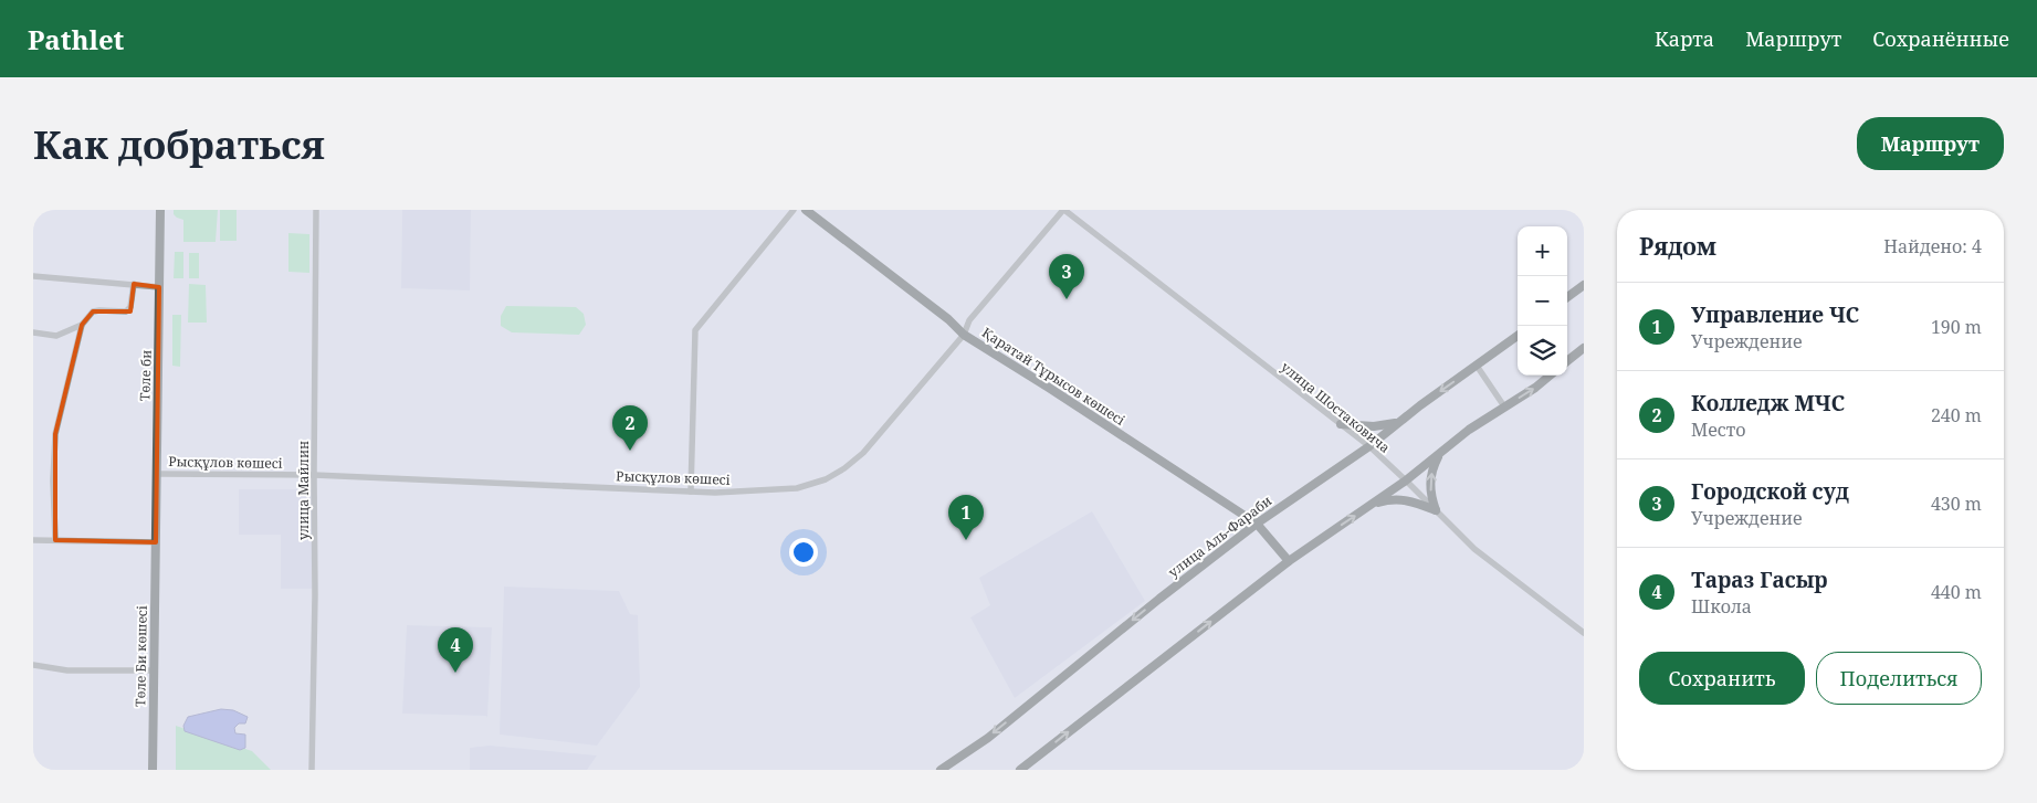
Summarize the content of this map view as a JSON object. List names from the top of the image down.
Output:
{
  "streets": {
    "main road": [
      "Төле би",
      "Қаратай Тұрысов көшесі",
      "улица Аль-Фараби",
      "Төле Би көшесі"
    ],
    "street": ["улица Шостаковича", "Рысқұлов көшесі", "улица Майлин"]
  },
  "crossings": [
    ["Төле би", "Рысқұлов көшесі"],
    ["Төле би", "Төле Би көшесі"],
    ["Қаратай Тұрысов көшесі", "Рысқұлов көшесі"],
    ["Қаратай Тұрысов көшесі", "улица Аль-Фараби"],
    ["улица Шостаковича", "Рысқұлов көшесі"],
    ["улица Шостаковича", "улица Аль-Фараби"],
    ["Рысқұлов көшесі", "улица Майлин"]
  ],
  "page": {
    "header": "Pathlet",
    "nav": ["Карта", "Маршрут", "Сохранённые"],
    "buttons": [
      "Маршрут",
      ["Сохранить", "Поделиться"]
    ],
    "title": "Как добраться",
    "heading": ["Рядом", "Найдено: 4"],
    "map_buttons": ["+", "−"],
    "pins": [
      "3",
      "2",
      "1",
      "4"
    ],
    "list": [
      {
        "mark": "1",
        "name": "Управление ЧС",
        "note": "Учреждение",
        "value": "190 m"
      },
      {
        "mark": "2",
        "name": "Колледж МЧС",
        "note": "Место",
        "value": "240 m"
      },
      {
        "mark": "3",
        "name": "Городской суд",
        "note": "Учреждение",
        "value": "430 m"
      },
      {
        "mark": "4",
        "name": "Тараз Гасыр",
        "note": "Школа",
        "value": "440 m"
      }
    ]
  }
}
